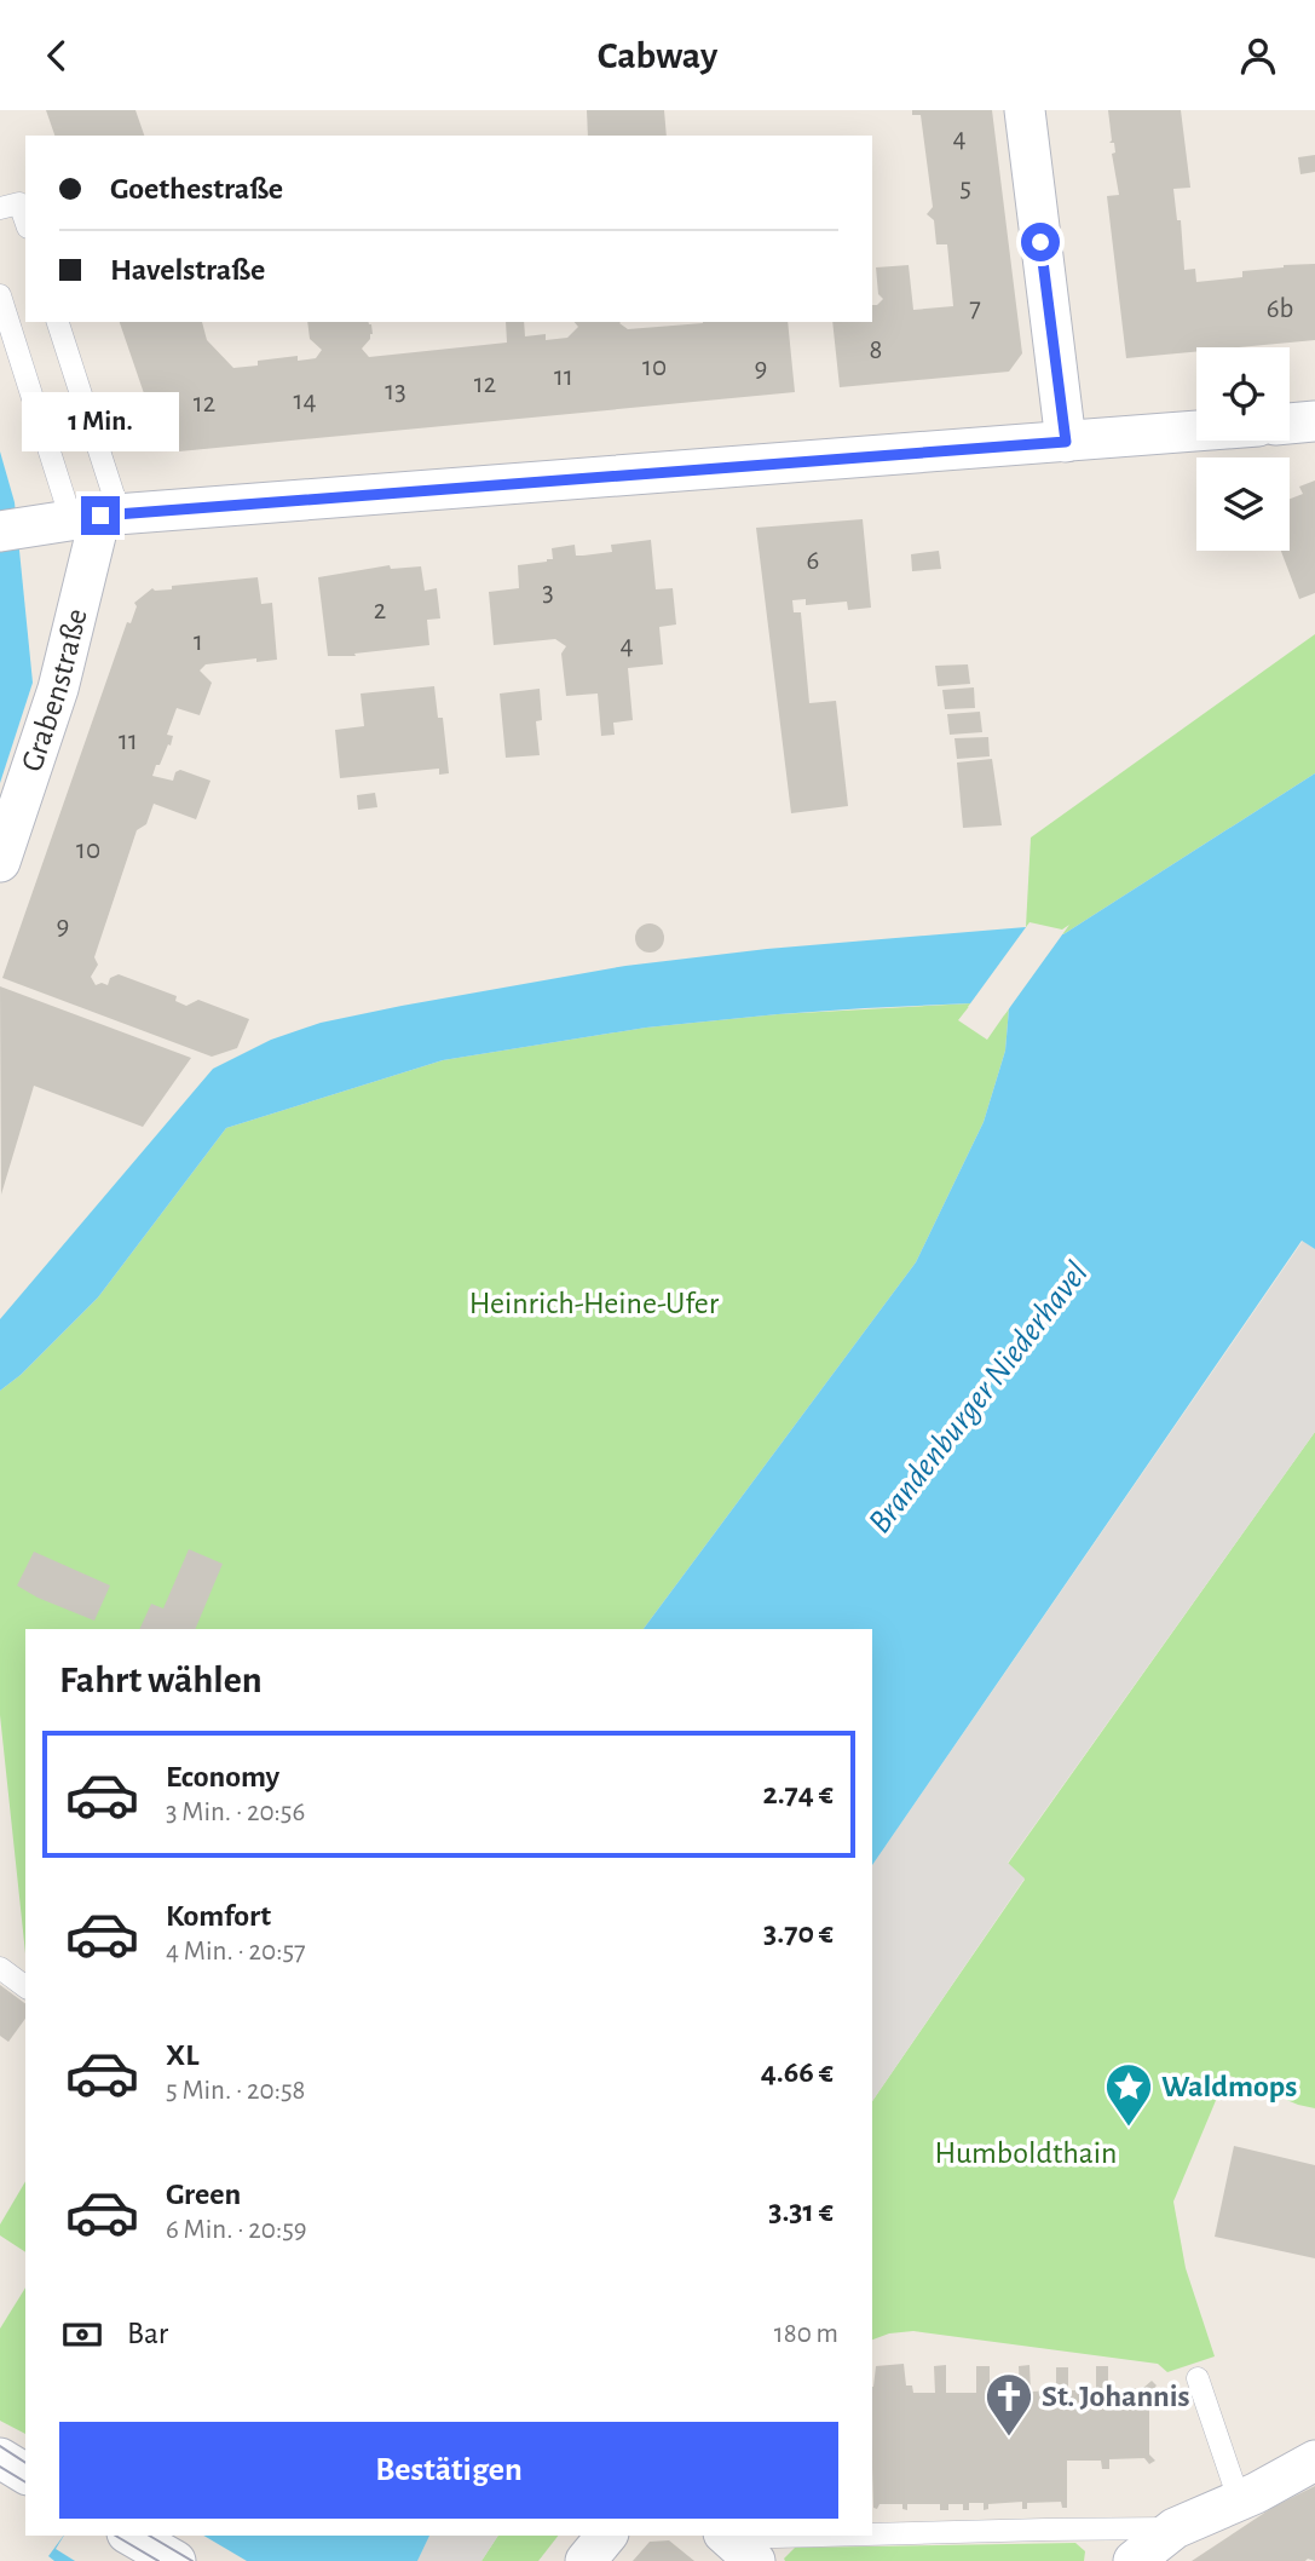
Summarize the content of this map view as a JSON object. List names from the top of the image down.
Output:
{
  "streets": {
    "street": ["Grabenstraße"]
  },
  "water": ["Brandenburger Niederhavel"],
  "parks": ["Heinrich-Heine-Ufer", "Humboldthain"],
  "places": {
    "place": ["Waldmops"],
    "church": ["St. Johannis"]
  },
  "house_numbers": [
    "4",
    "5",
    "7",
    "6b",
    "8",
    "10",
    "9",
    "11",
    "12",
    "13",
    "14",
    "12",
    "6",
    "3",
    "2",
    "1",
    "4",
    "11",
    "10",
    "9"
  ],
  "page": {
    "header": "Cabway",
    "banner": ["Goethestraße", "Havelstraße"],
    "bubble": "1 Min.",
    "heading": "Fahrt wählen",
    "list": [
      {
        "name": "Economy",
        "note": "3 Min. · 20:56",
        "value": "2.74 €"
      },
      {
        "name": "Komfort",
        "note": "4 Min. · 20:57",
        "value": "3.70 €"
      },
      {
        "name": "XL",
        "note": "5 Min. · 20:58",
        "value": "4.66 €"
      },
      {
        "name": "Green",
        "note": "6 Min. · 20:59",
        "value": "3.31 €"
      }
    ],
    "pay": ["Bar", "180 m"],
    "buttons": "Bestätigen"
  }
}
